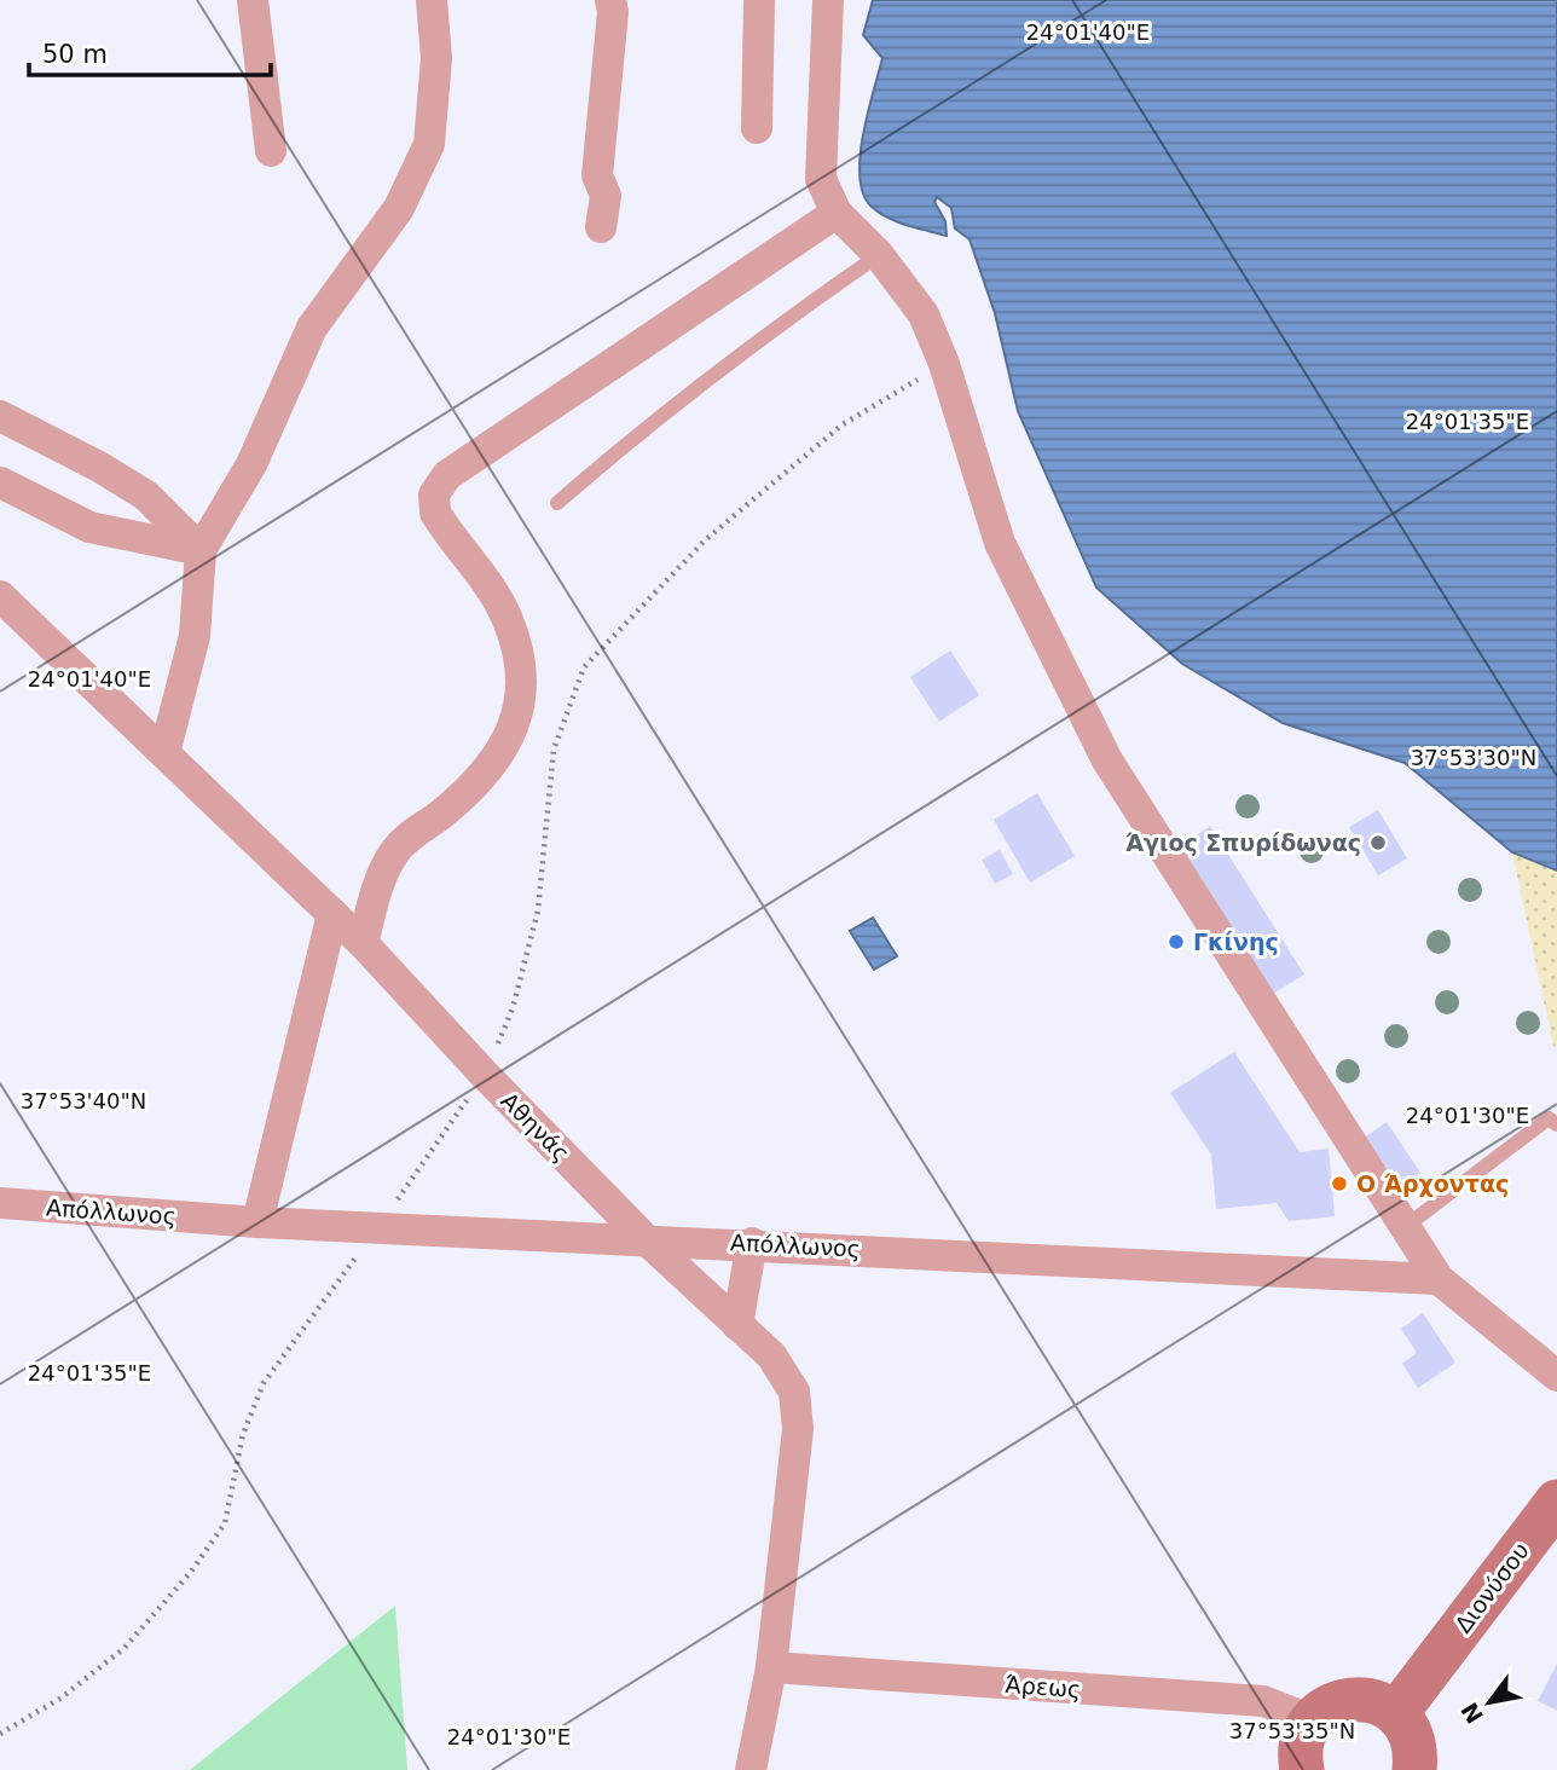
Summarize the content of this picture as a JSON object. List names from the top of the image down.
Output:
{
  "streets": {
    "main road": ["Διονύσου"],
    "street": ["Αθηνάς", "Απόλλωνος", "Άρεως"]
  },
  "crossings": [
    ["Αθηνάς", "Απόλλωνος"],
    ["Αθηνάς", "Άρεως"]
  ],
  "places": ["Άγιος Σπυρίδωνας", "Γκίνης", "Ο Άρχοντας"],
  "scale_bar": "50 m",
  "north": "bottom left",
  "coordinates": [
    "24°01'40\"E",
    "24°01'35\"E",
    "37°53'30\"N",
    "37°53'40\"N",
    "24°01'30\"E",
    "37°53'35\"N"
  ]
}
